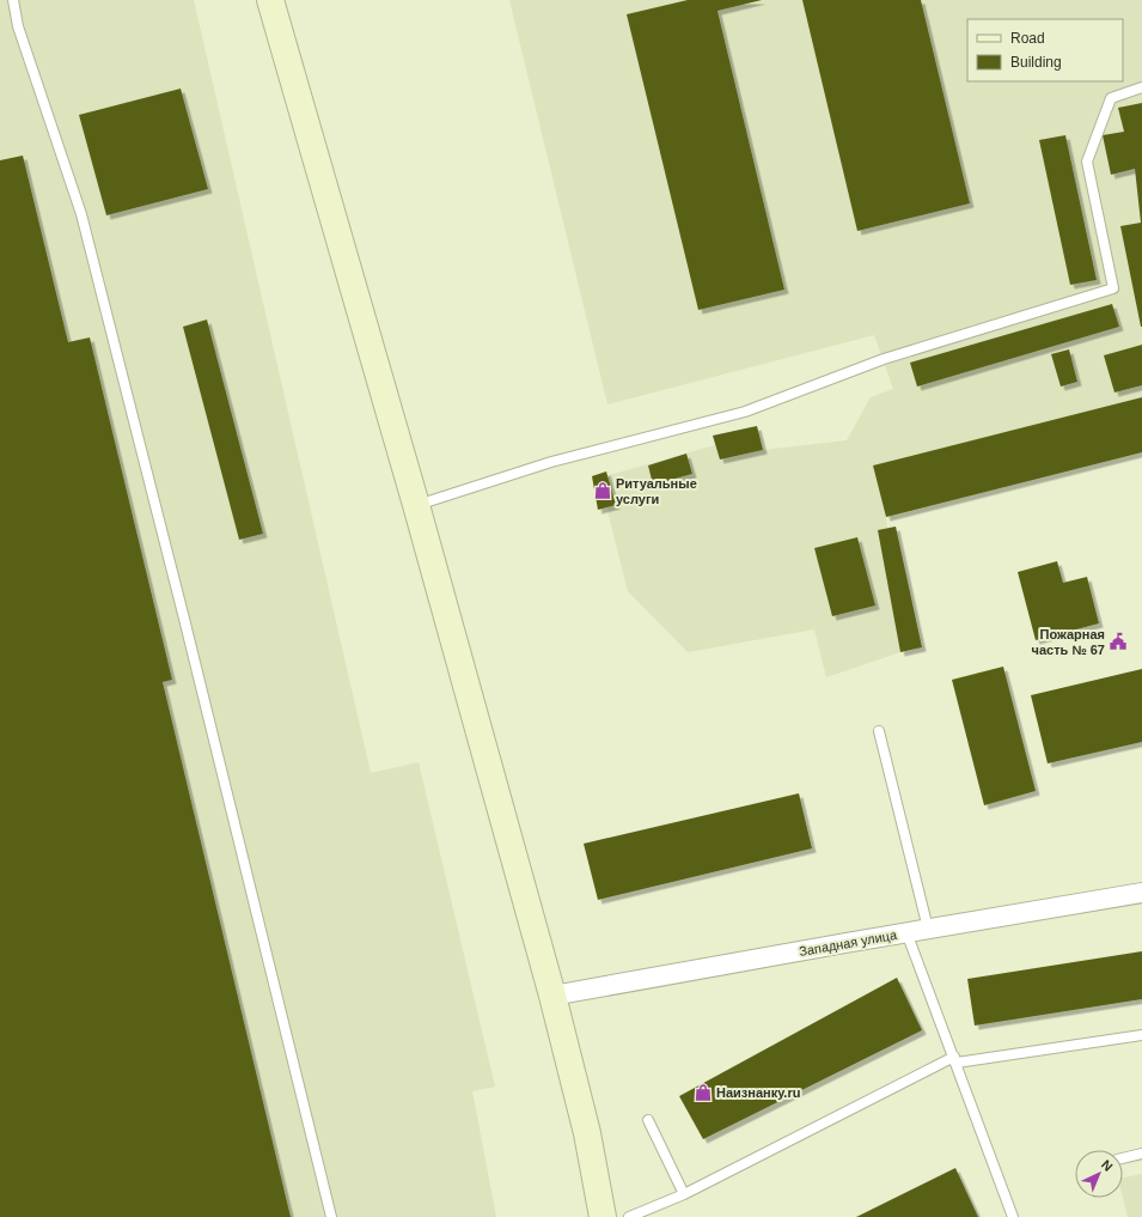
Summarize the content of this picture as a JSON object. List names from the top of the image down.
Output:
{
  "streets": {
    "street": ["Западная улица"]
  },
  "places": {
    "shop": ["Ритуальные услуги", "Наизнанку.ru"],
    "public building": ["Пожарная часть № 67"]
  },
  "legend": ["Road", "Building"],
  "north": "top right"
}
